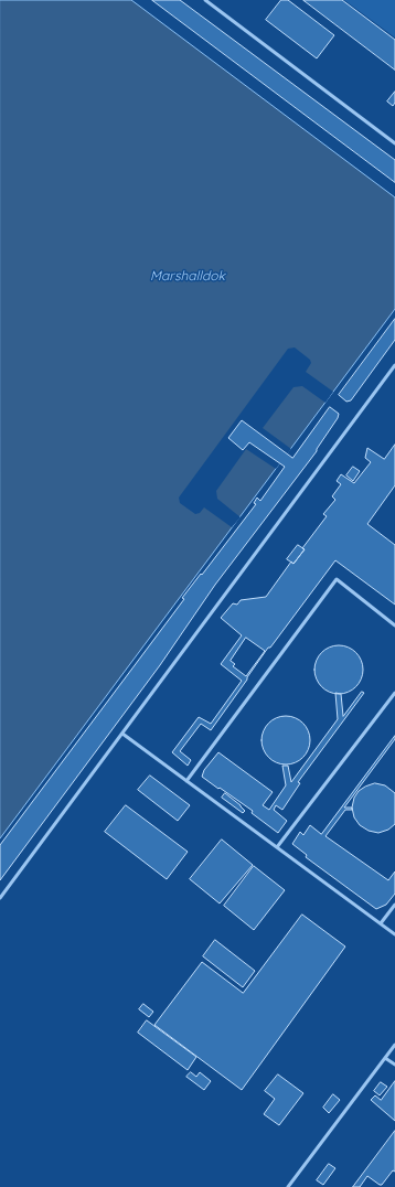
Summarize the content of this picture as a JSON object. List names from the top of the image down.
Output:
{
  "water": ["Marshalldok"]
}
